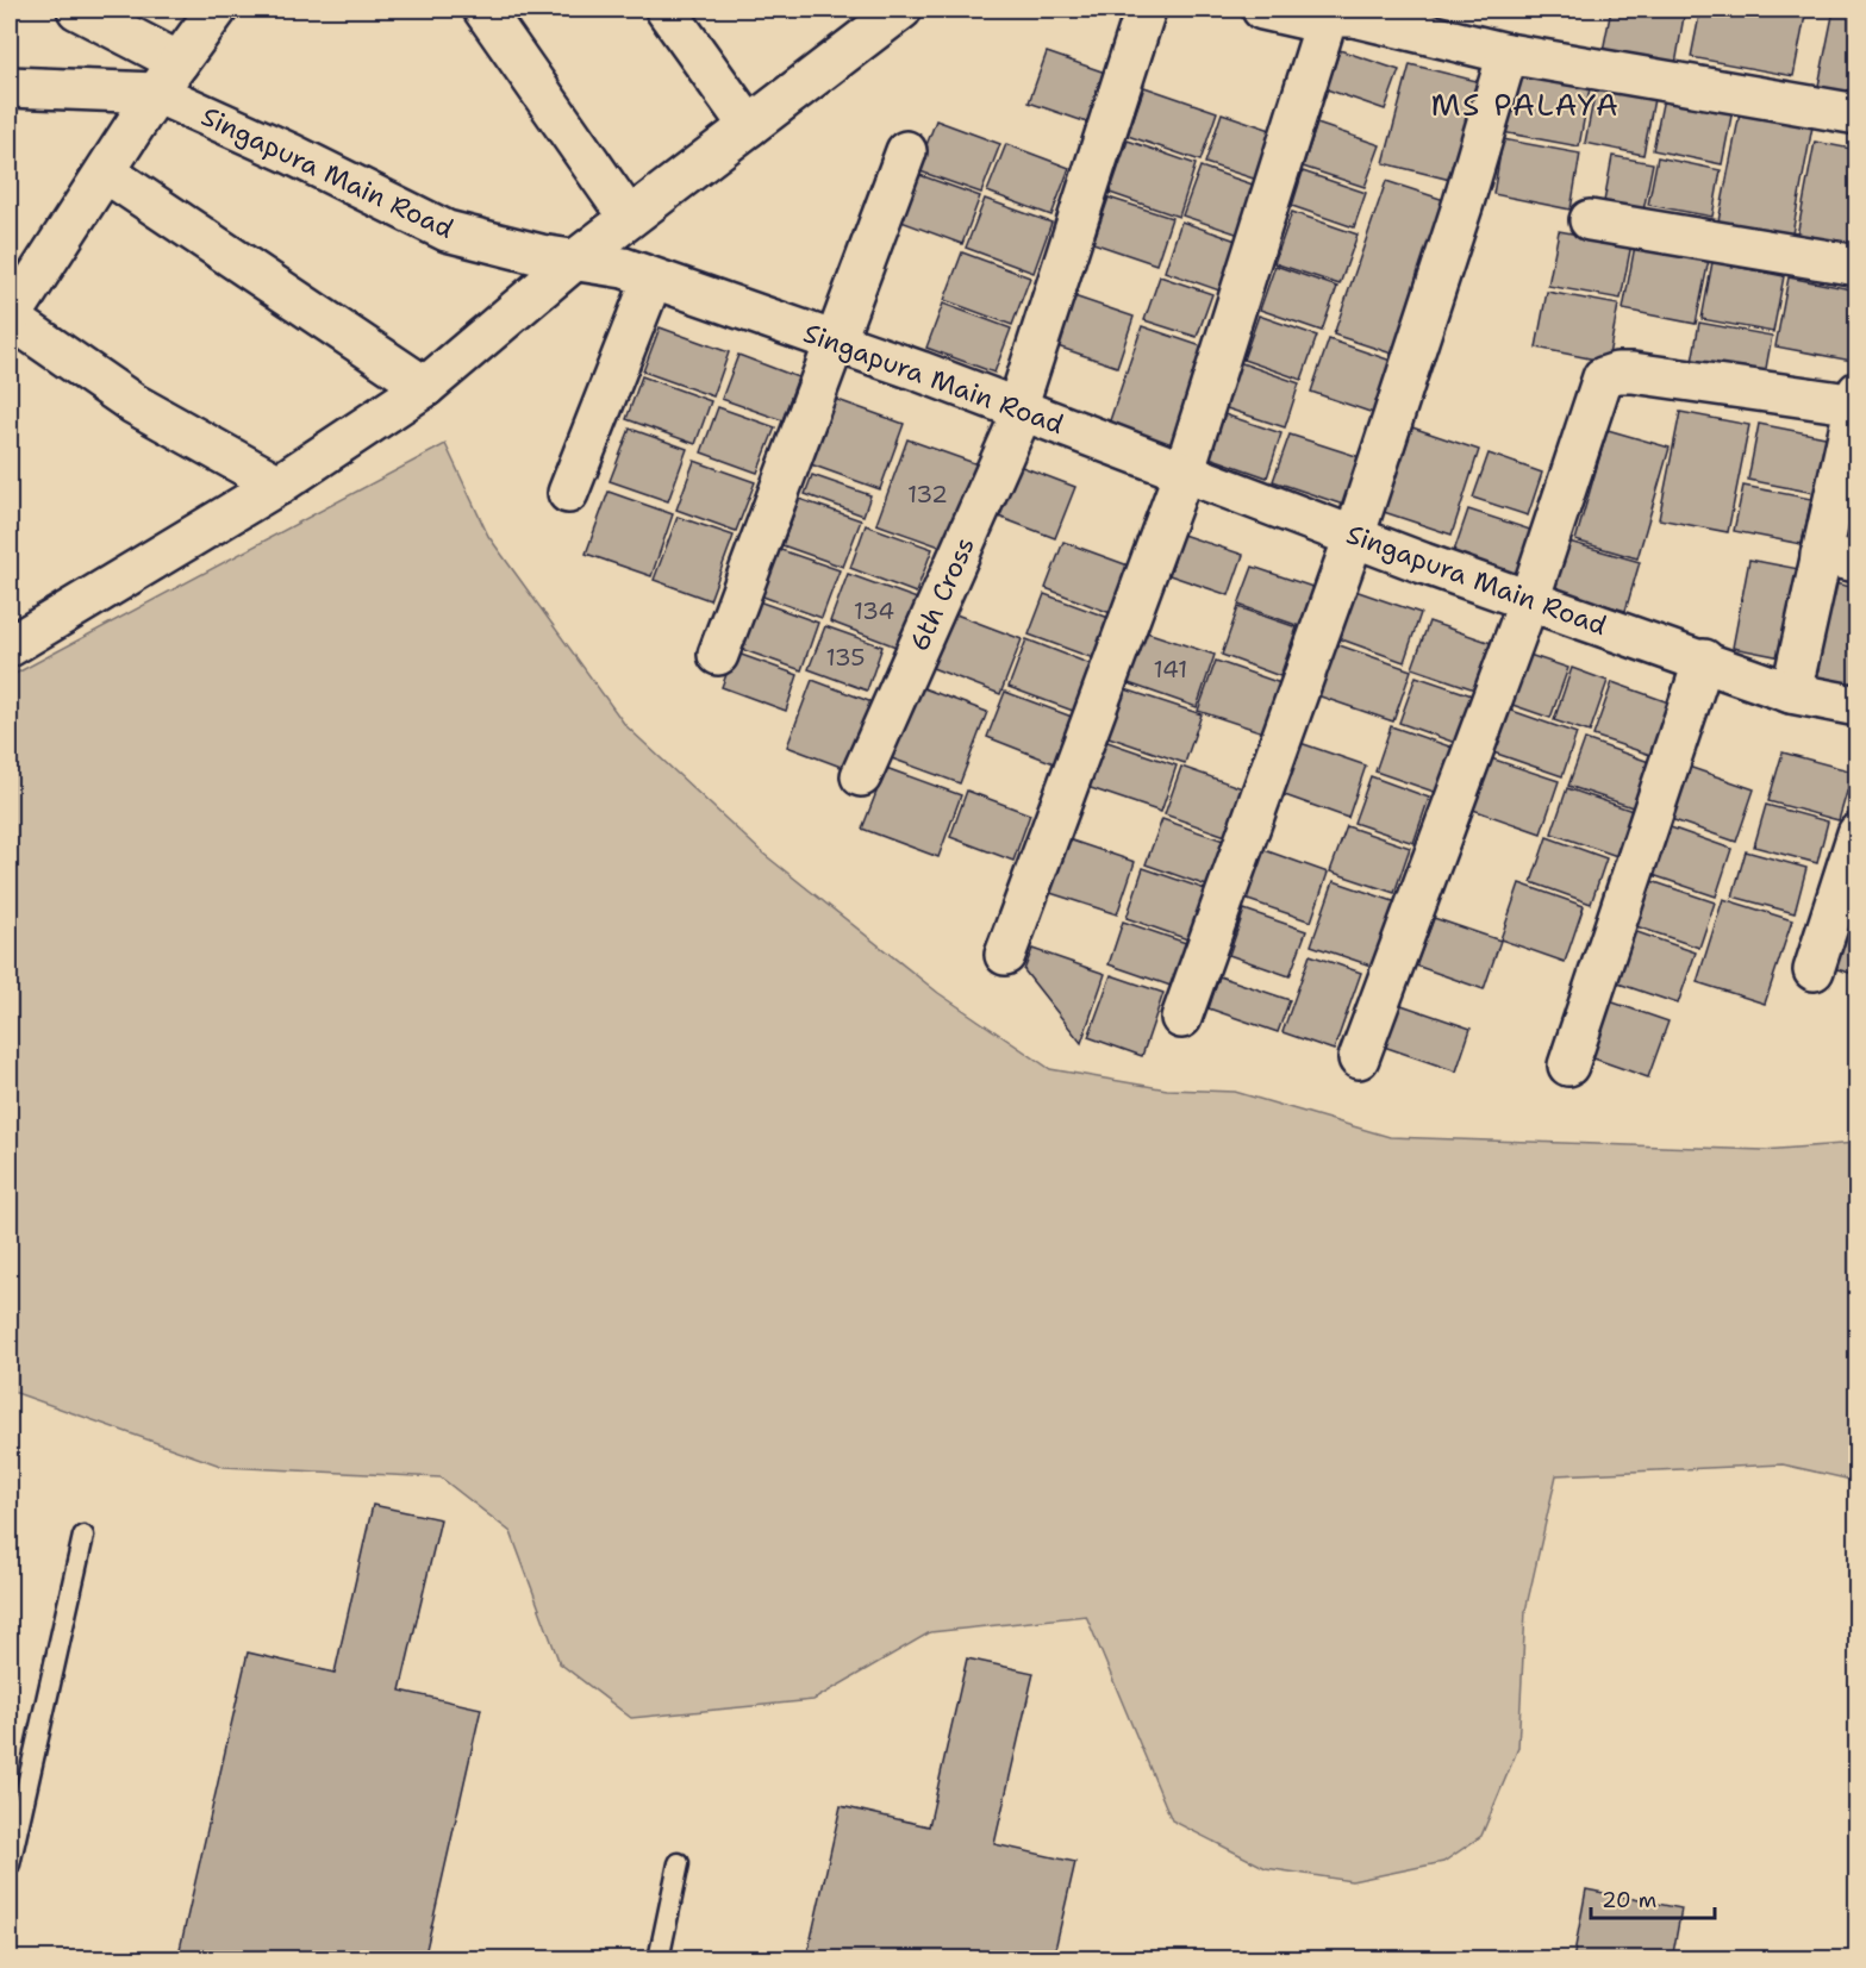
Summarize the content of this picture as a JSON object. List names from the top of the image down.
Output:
{
  "streets": {
    "street": ["Singapura Main Road", "6th Cross"]
  },
  "crossings": [
    ["Singapura Main Road", "6th Cross"]
  ],
  "districts": ["MS PALAYA"],
  "house_numbers": [
    "132",
    "134",
    "135",
    "141"
  ],
  "scale_bar": "20 m"
}
